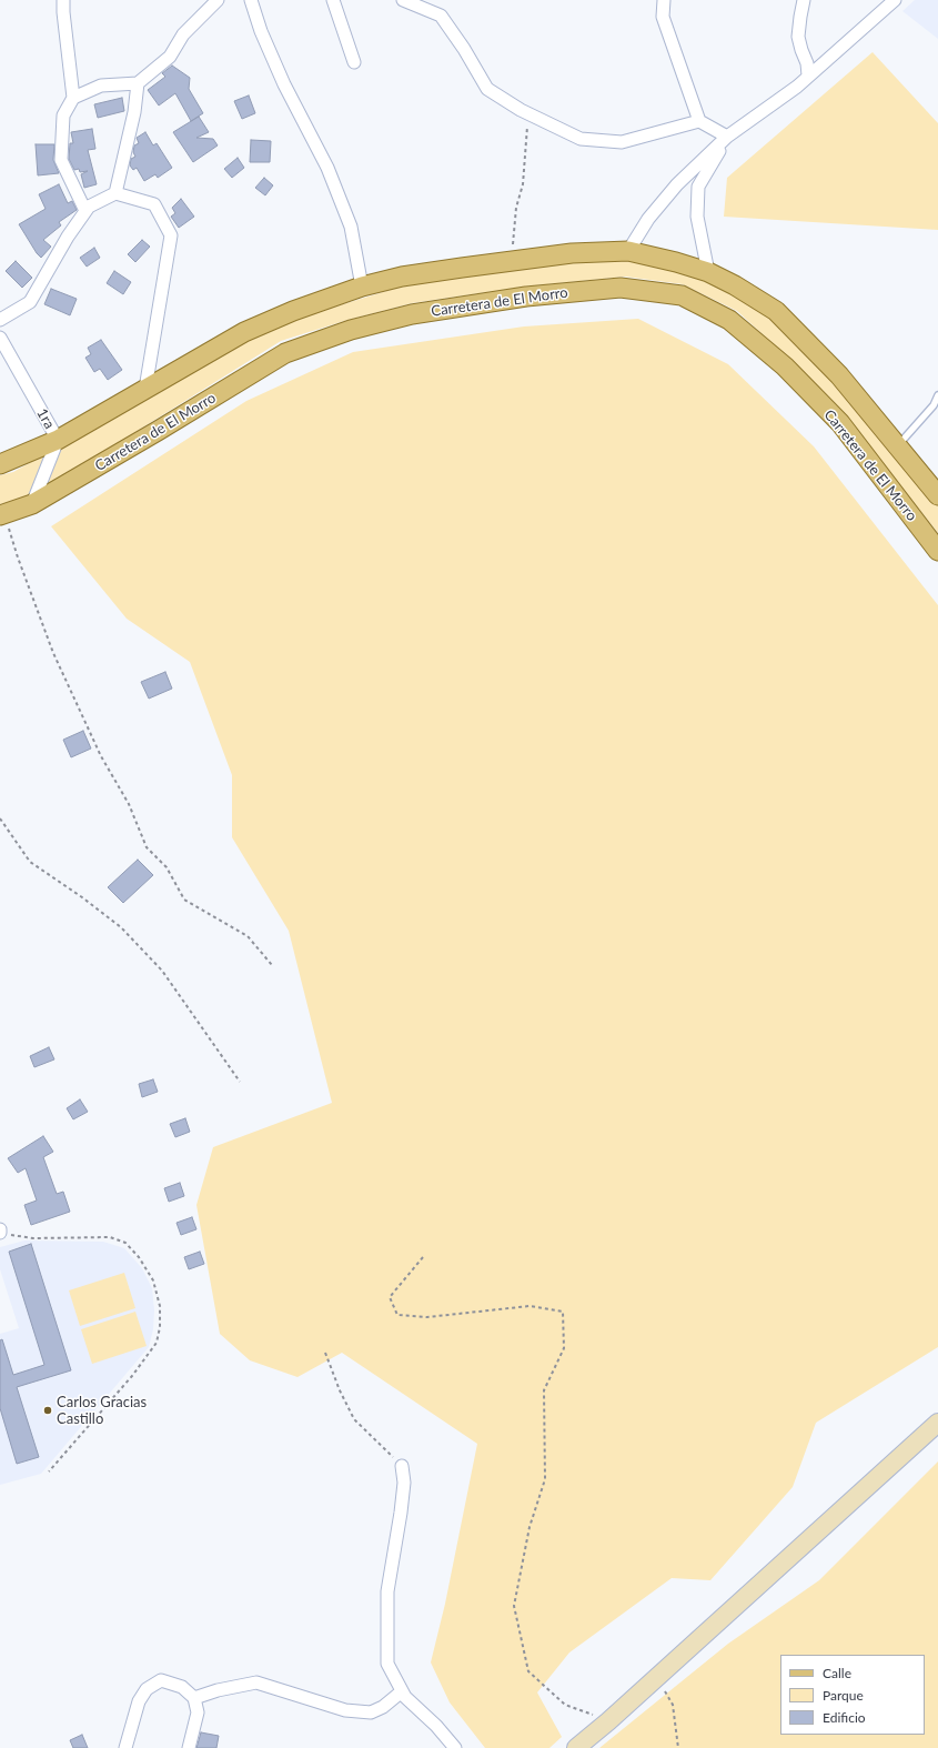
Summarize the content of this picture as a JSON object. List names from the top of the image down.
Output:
{
  "streets": {
    "main road": ["Carretera de El Morro"],
    "street": ["1ra"]
  },
  "crossings": [
    ["Carretera de El Morro", "1ra"]
  ],
  "places": ["Carlos Gracias Castillo"],
  "legend": ["Calle", "Parque", "Edificio"]
}
